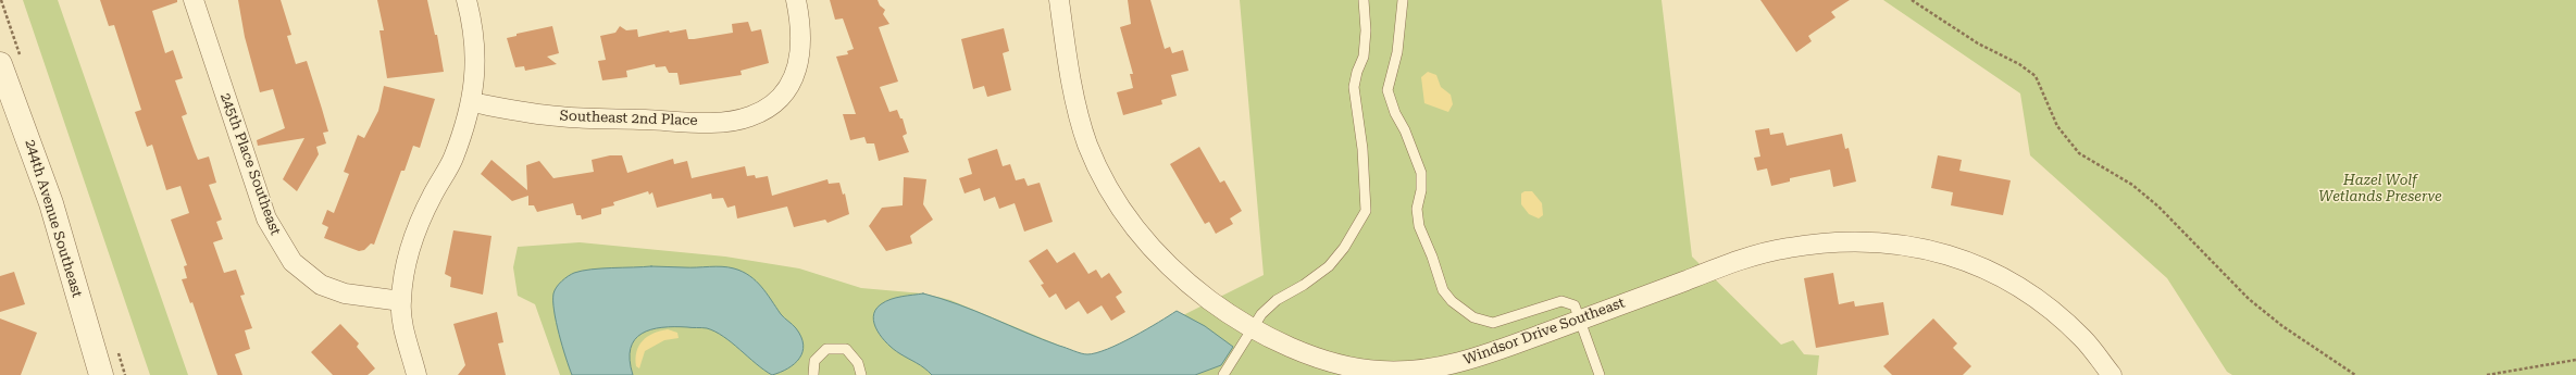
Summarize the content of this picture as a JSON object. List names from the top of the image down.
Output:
{
  "streets": {
    "street": [
      "Southeast 2nd Place",
      "245th Place Southeast",
      "244th Avenue Southeast",
      "Windsor Drive Southeast"
    ]
  },
  "parks": ["Hazel Wolf Wetlands Preserve"]
}
